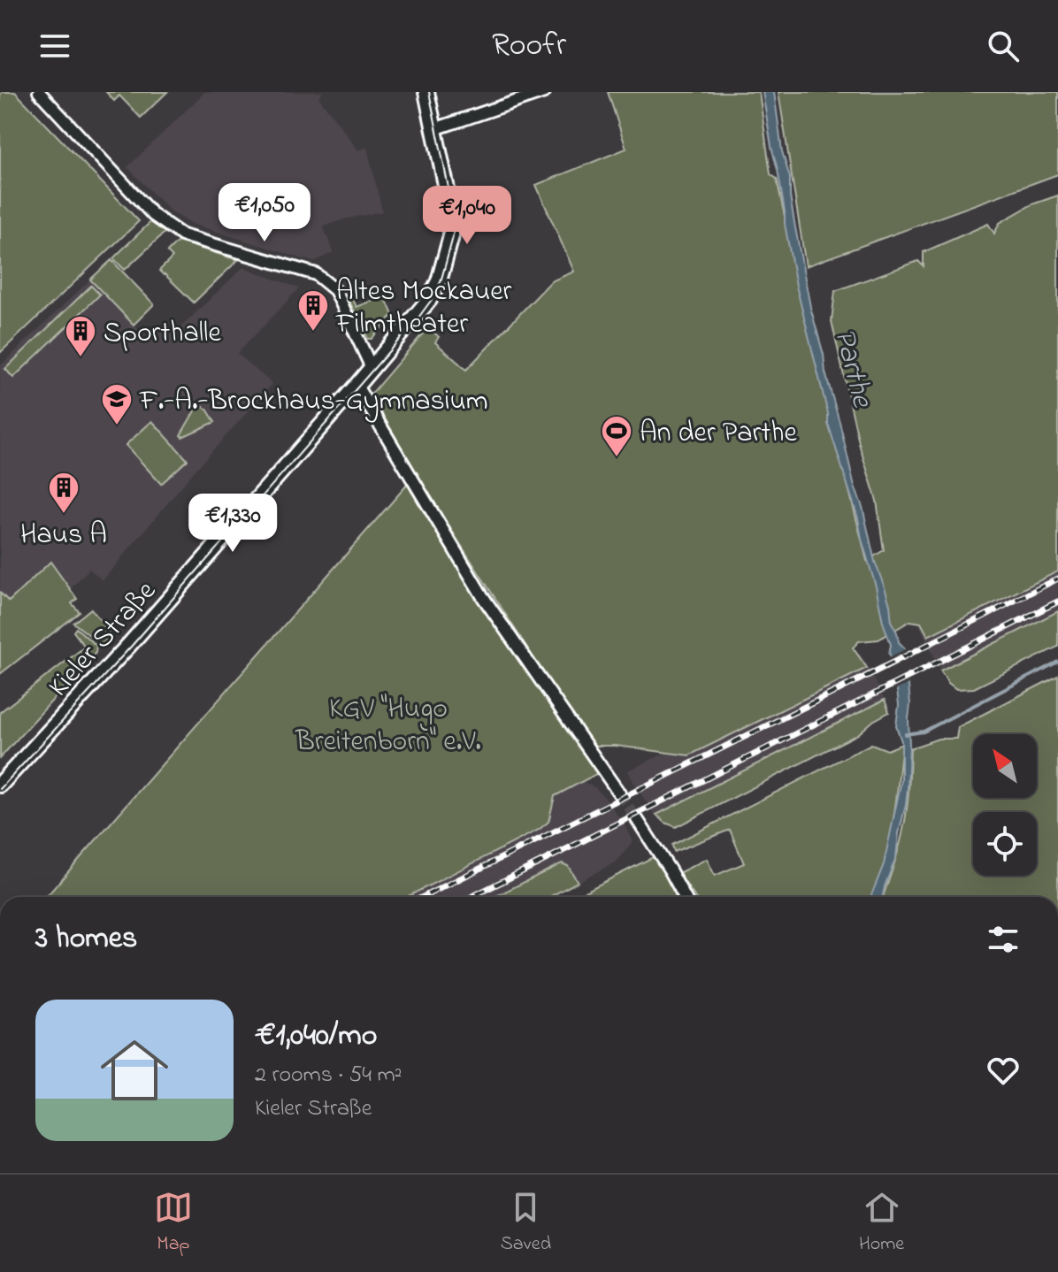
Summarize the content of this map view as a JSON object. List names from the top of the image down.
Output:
{
  "streets": {
    "main road": ["Kieler Straße"]
  },
  "water": ["Parthe"],
  "parks": ["KGV \"Hugo Breitenborn\" e.V."],
  "places": {
    "building": ["Altes Mockauer Filmtheater", "Sporthalle", "Haus A"],
    "school or university": ["F.-A.-Brockhaus-Gymnasium"],
    "sports": ["An der Parthe"]
  },
  "north": "top left",
  "page": {
    "header": "Roofr",
    "price": ["€1,050", "€1,040", "€1,330"],
    "heading": "3 homes",
    "list": [
      {
        "name": "€1,040/mo",
        "note": "2 rooms · 54 m² · Kieler Straße"
      }
    ],
    "tabs": ["Map", "Saved", "Home"]
  }
}
